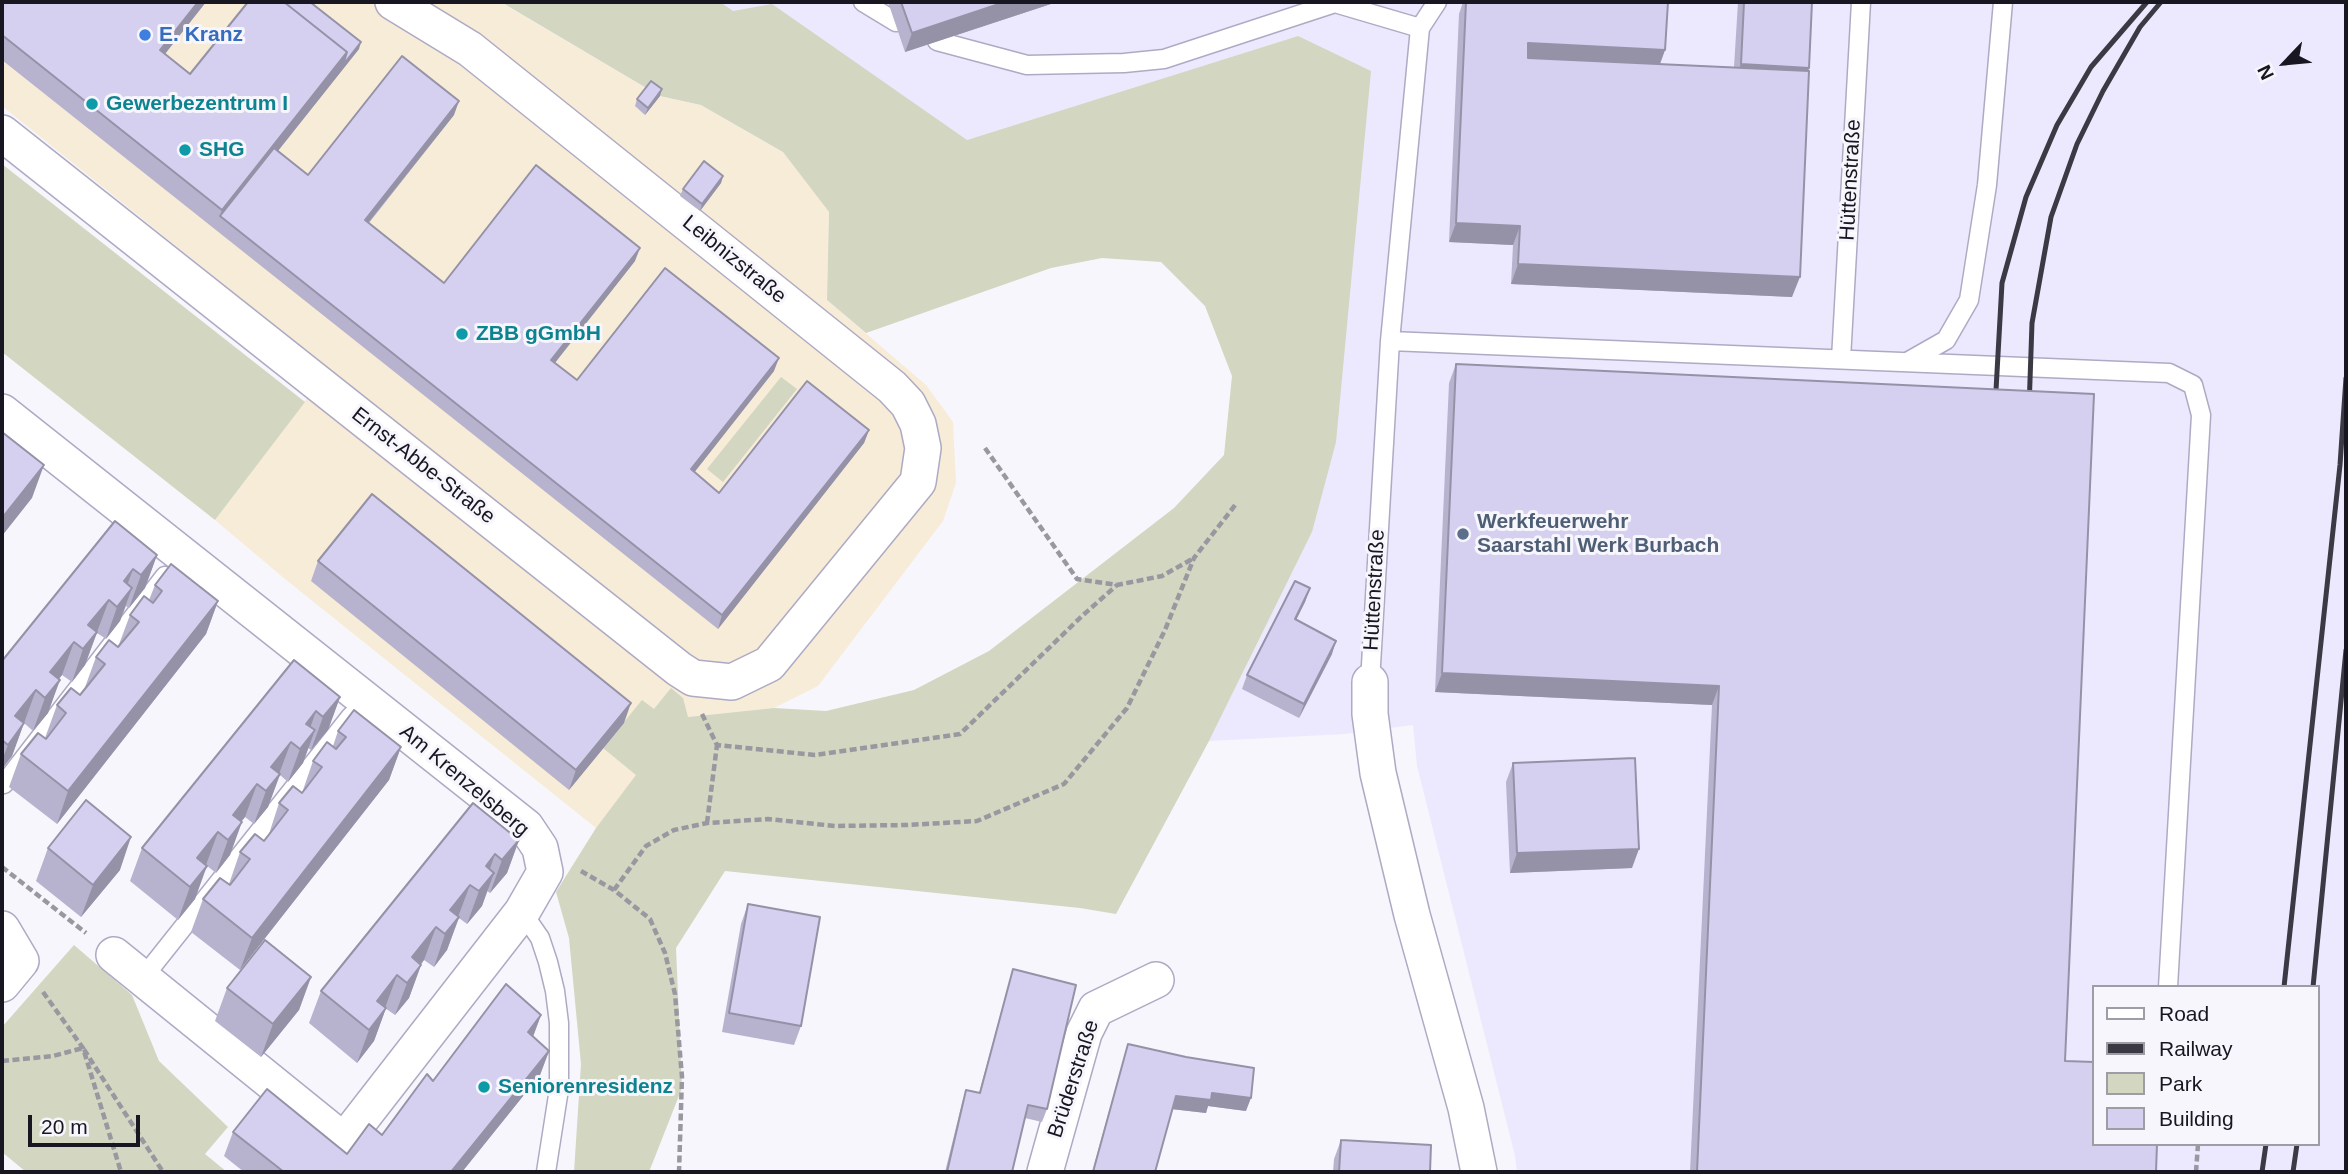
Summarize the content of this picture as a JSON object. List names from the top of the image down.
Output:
{
  "streets": {
    "street": [
      "Hüttenstraße",
      "Leibnizstraße",
      "Ernst-Abbe-Straße",
      "Am Krenzelsberg",
      "Brüderstraße"
    ]
  },
  "crossings": [
    ["Leibnizstraße", "Ernst-Abbe-Straße"]
  ],
  "places": [
    "E. Kranz",
    "Gewerbezentrum I",
    "SHG",
    "ZBB gGmbH",
    "Werkfeuerwehr Saarstahl Werk Burbach",
    "Seniorenresidenz"
  ],
  "legend": [
    "Road",
    "Railway",
    "Park",
    "Building"
  ],
  "scale_bar": "20 m",
  "north": "bottom left"
}
